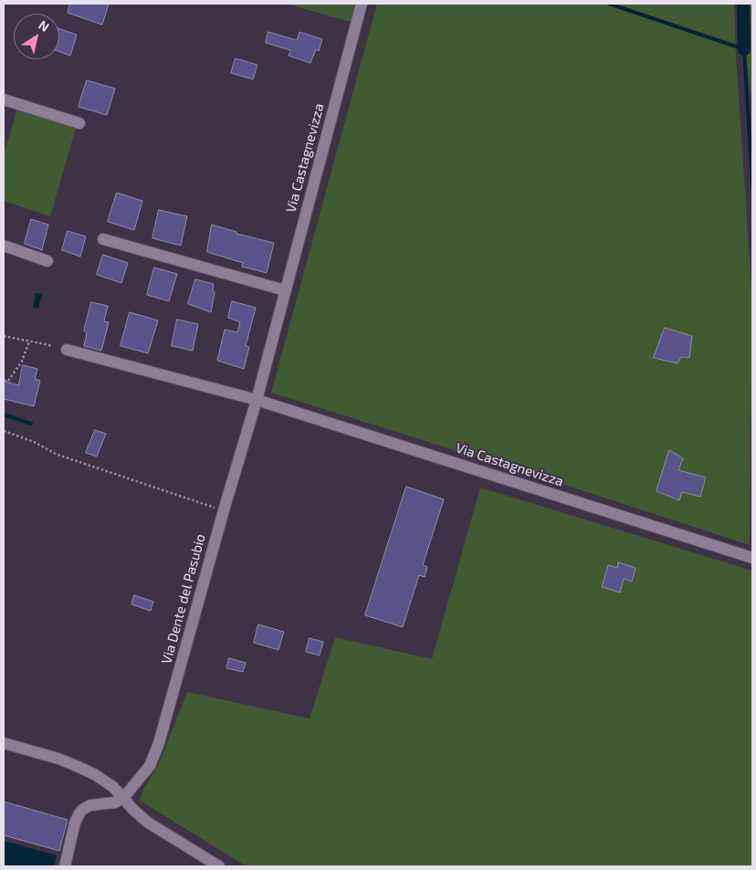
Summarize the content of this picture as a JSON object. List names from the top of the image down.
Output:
{
  "streets": {
    "street": ["Via Castagnevizza", "Via Dente del Pasubio"]
  },
  "crossings": [
    ["Via Castagnevizza", "Via Dente del Pasubio"]
  ],
  "north": "top right"
}
